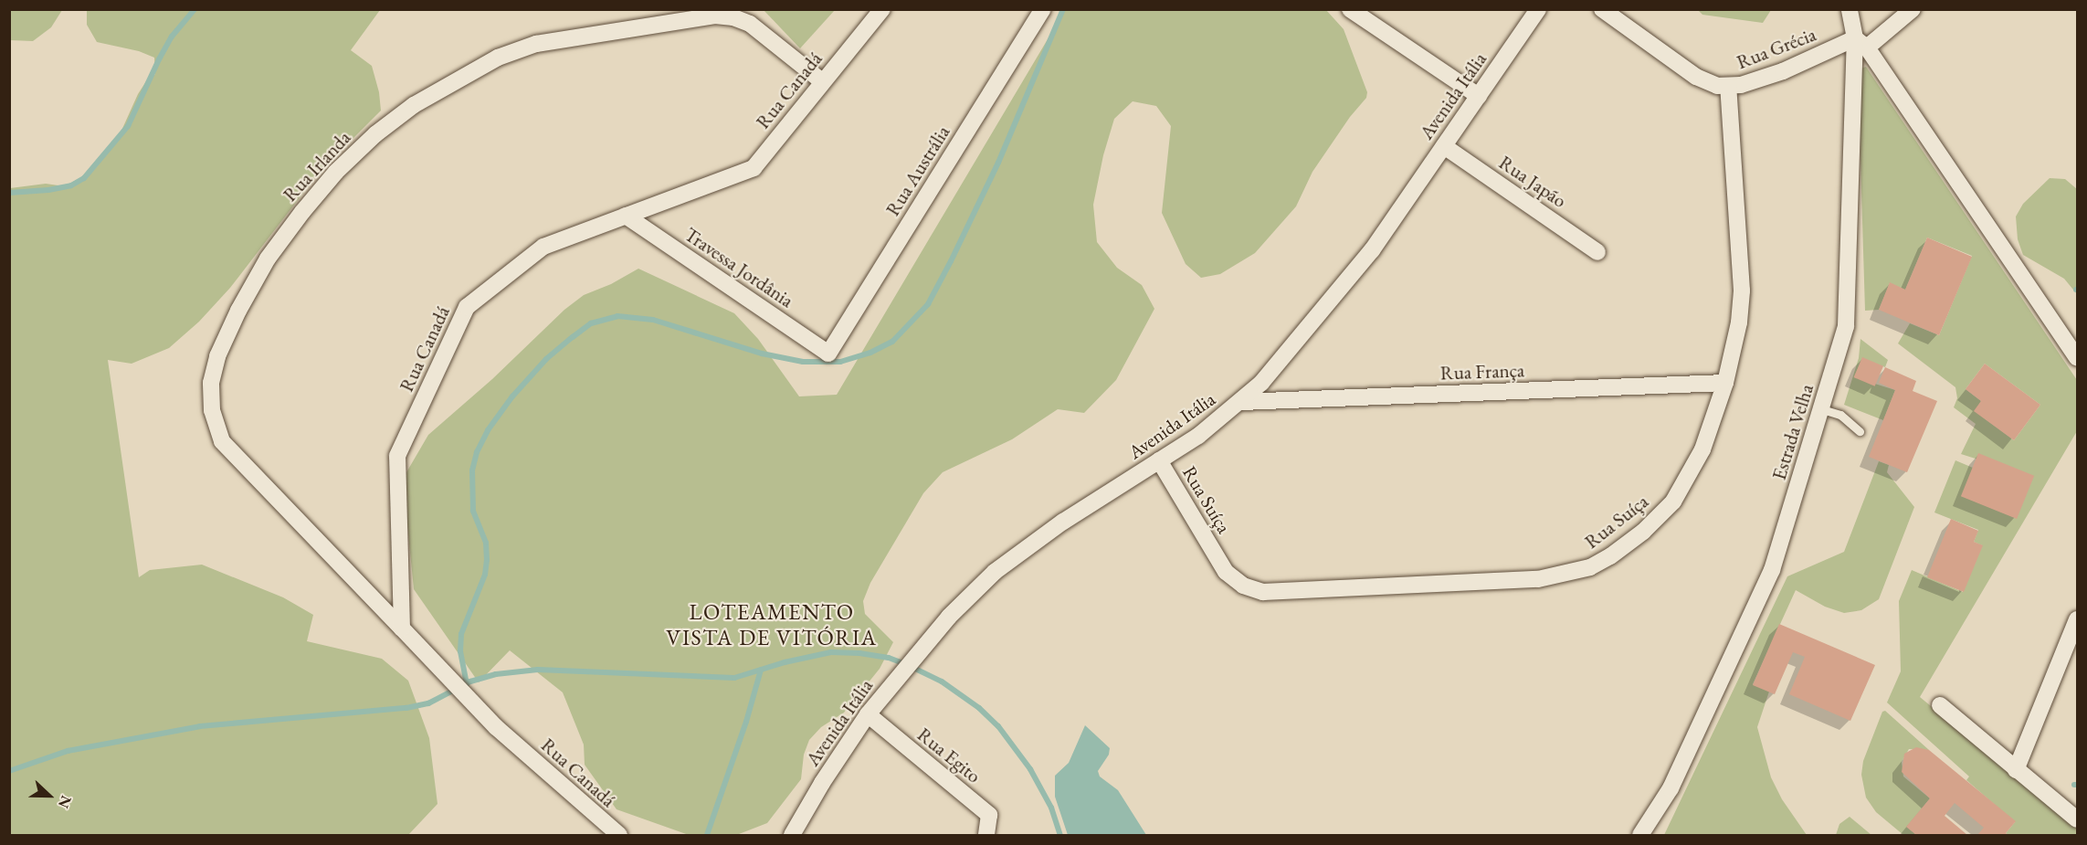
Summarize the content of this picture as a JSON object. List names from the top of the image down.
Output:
{
  "streets": {
    "street": [
      "Rua Grécia",
      "Rua Canadá",
      "Avenida Itália",
      "Rua Irlanda",
      "Rua Austrália",
      "Rua Japão",
      "Travessa Jordânia",
      "Rua França",
      "Estrada Velha",
      "Rua Suíça",
      "Rua Egito"
    ]
  },
  "crossings": [
    ["Rua Grécia", "Estrada Velha"],
    ["Rua Grécia", "Rua Suíça"],
    ["Rua Canadá", "Rua Irlanda"],
    ["Rua Canadá", "Travessa Jordânia"],
    ["Avenida Itália", "Rua Japão"],
    ["Avenida Itália", "Rua França"],
    ["Avenida Itália", "Rua Suíça"],
    ["Avenida Itália", "Rua Egito"],
    ["Rua Austrália", "Travessa Jordânia"],
    ["Rua França", "Rua Suíça"]
  ],
  "districts": ["LOTEAMENTO VISTA DE VITÓRIA"],
  "north": "right"
}
